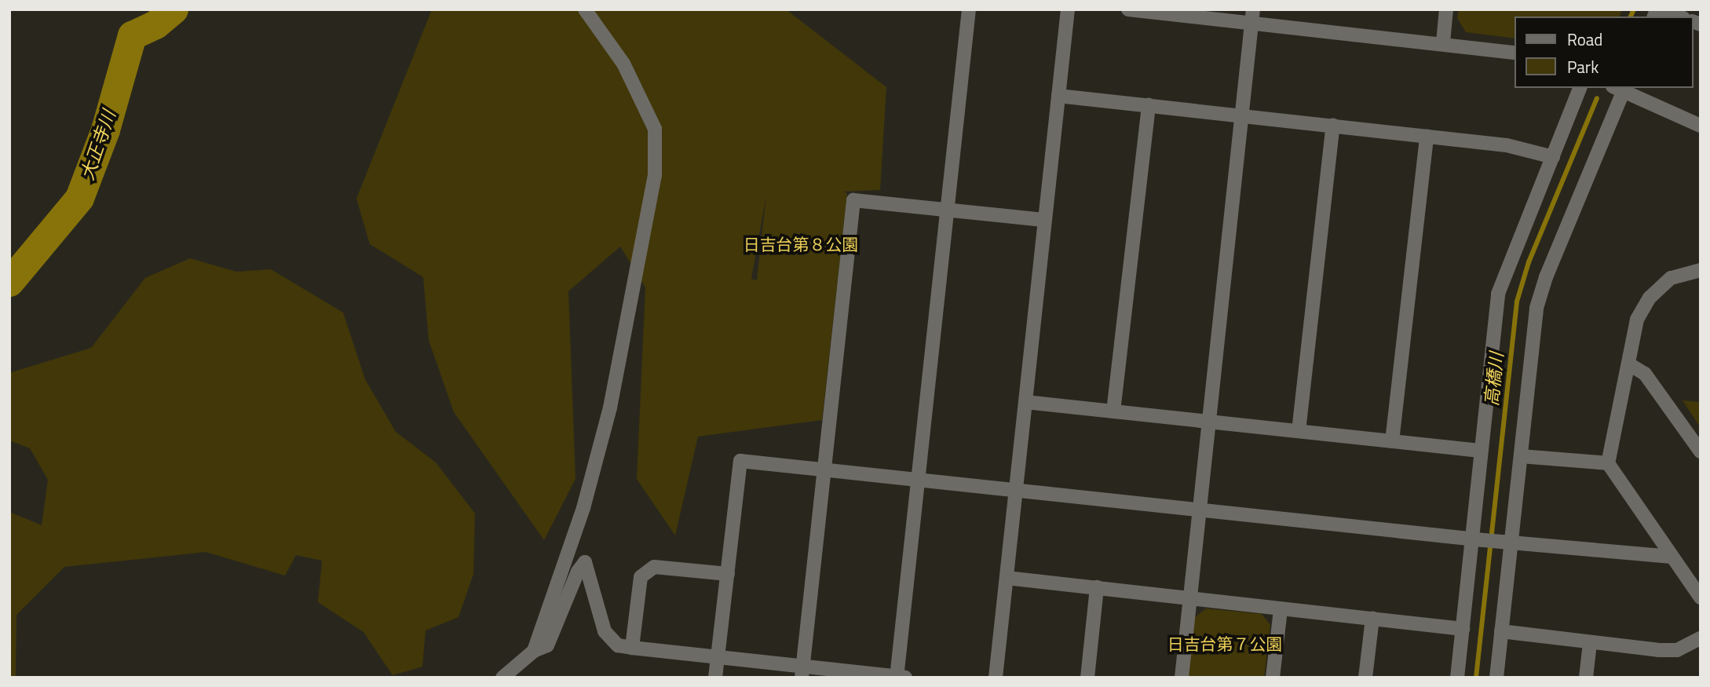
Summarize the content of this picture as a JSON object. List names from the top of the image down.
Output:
{
  "water": ["大正寺川", "高橋川"],
  "parks": ["日吉台第８公園", "日吉台第７公園"],
  "legend": ["Road", "Park"]
}
